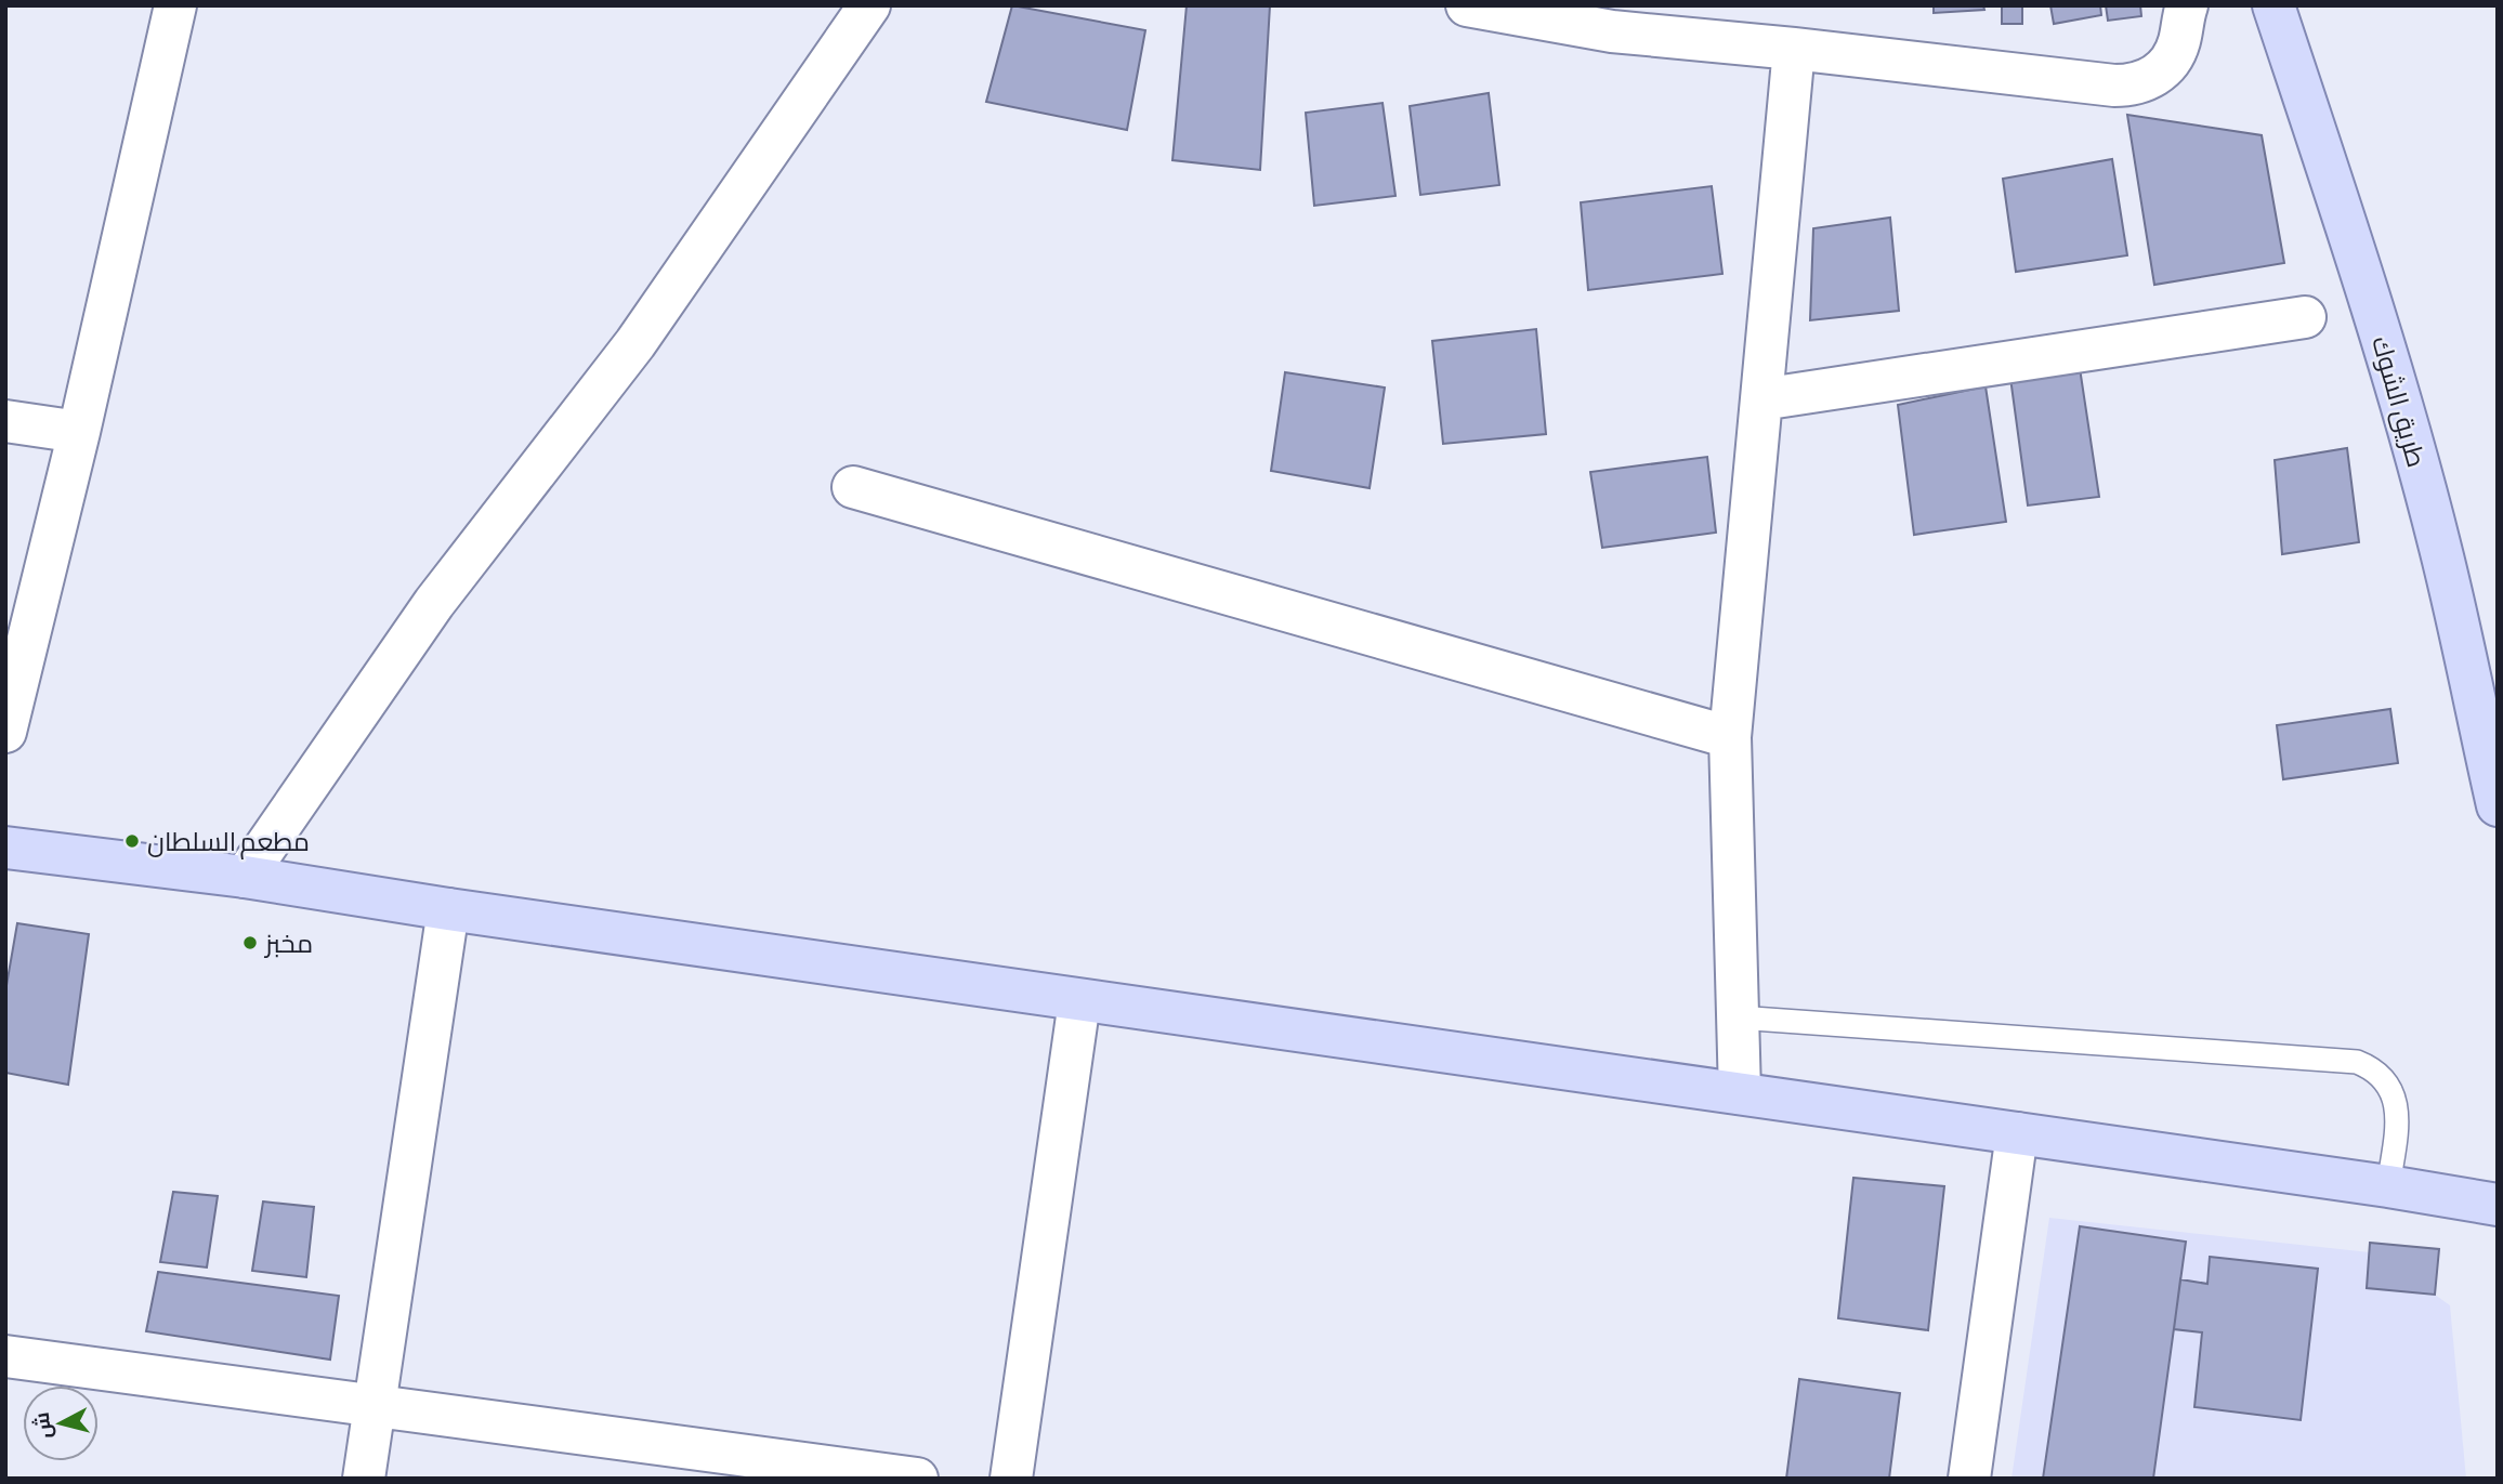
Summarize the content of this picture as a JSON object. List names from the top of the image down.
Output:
{
  "streets": {
    "main road": ["طريق الشوك"]
  },
  "places": ["مطعم السلطان", "مخبز"],
  "north": "left"
}
